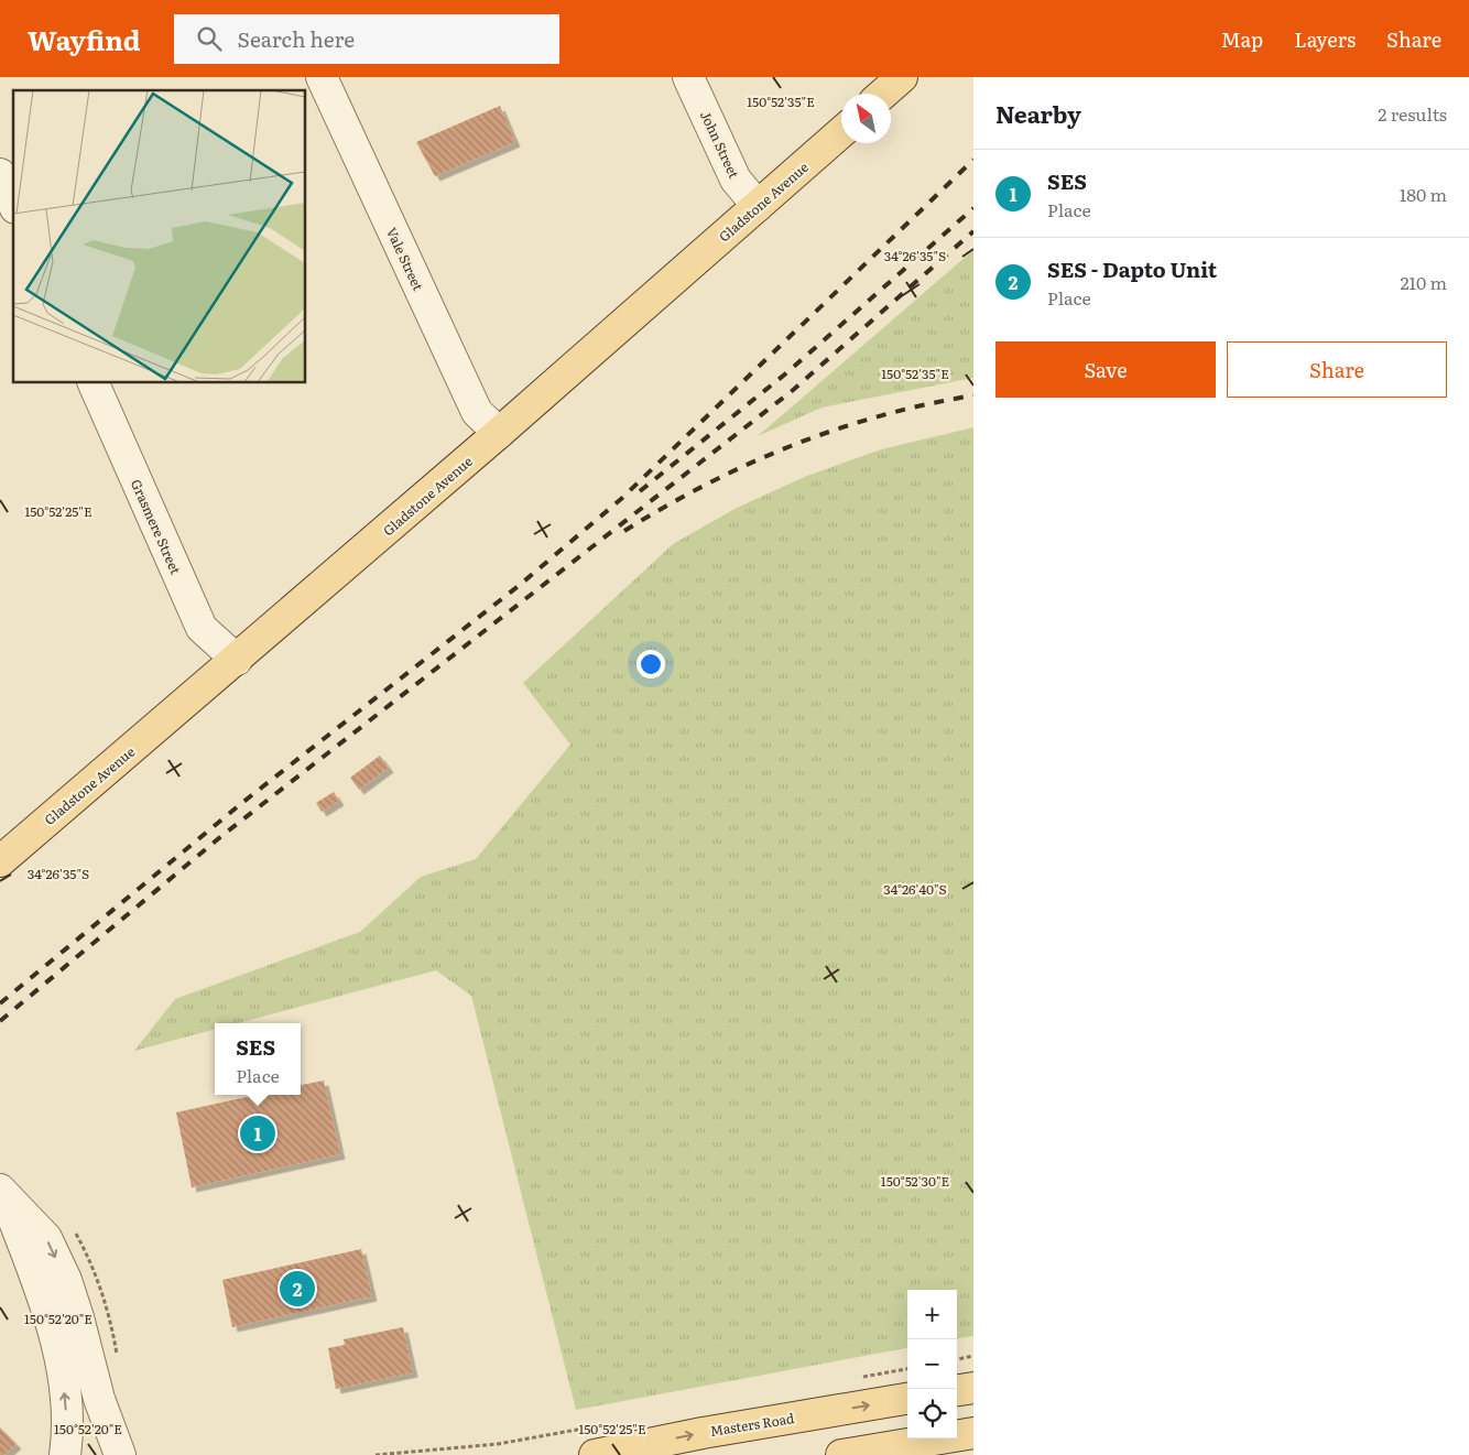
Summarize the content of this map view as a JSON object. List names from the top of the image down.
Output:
{
  "streets": {
    "main road": ["Gladstone Avenue", "Masters Road"],
    "street": ["John Street", "Vale Street", "Grasmere Street"]
  },
  "crossings": [
    ["John Street", "Gladstone Avenue"],
    ["Gladstone Avenue", "Vale Street"],
    ["Gladstone Avenue", "Grasmere Street"]
  ],
  "one_way": ["Masters Road"],
  "north": "top left",
  "page": {
    "header": "Wayfind",
    "search": "Search here",
    "nav": ["Map", "Layers", "Share"],
    "heading": ["Nearby", "2 results"],
    "list": [
      {
        "mark": "1",
        "name": "SES",
        "note": "Place",
        "value": "180 m"
      },
      {
        "mark": "2",
        "name": "SES - Dapto Unit",
        "note": "Place",
        "value": "210 m"
      }
    ],
    "buttons": ["Save", "Share"],
    "popup": ["SES", "Place"],
    "pins": ["1", "2"],
    "map_buttons": ["+", "−"]
  },
  "coordinates": [
    "150°52'35\"E",
    "34°26'35\"S",
    "150°52'25\"E",
    "34°26'40\"S",
    "150°52'30\"E",
    "150°52'20\"E"
  ]
}
